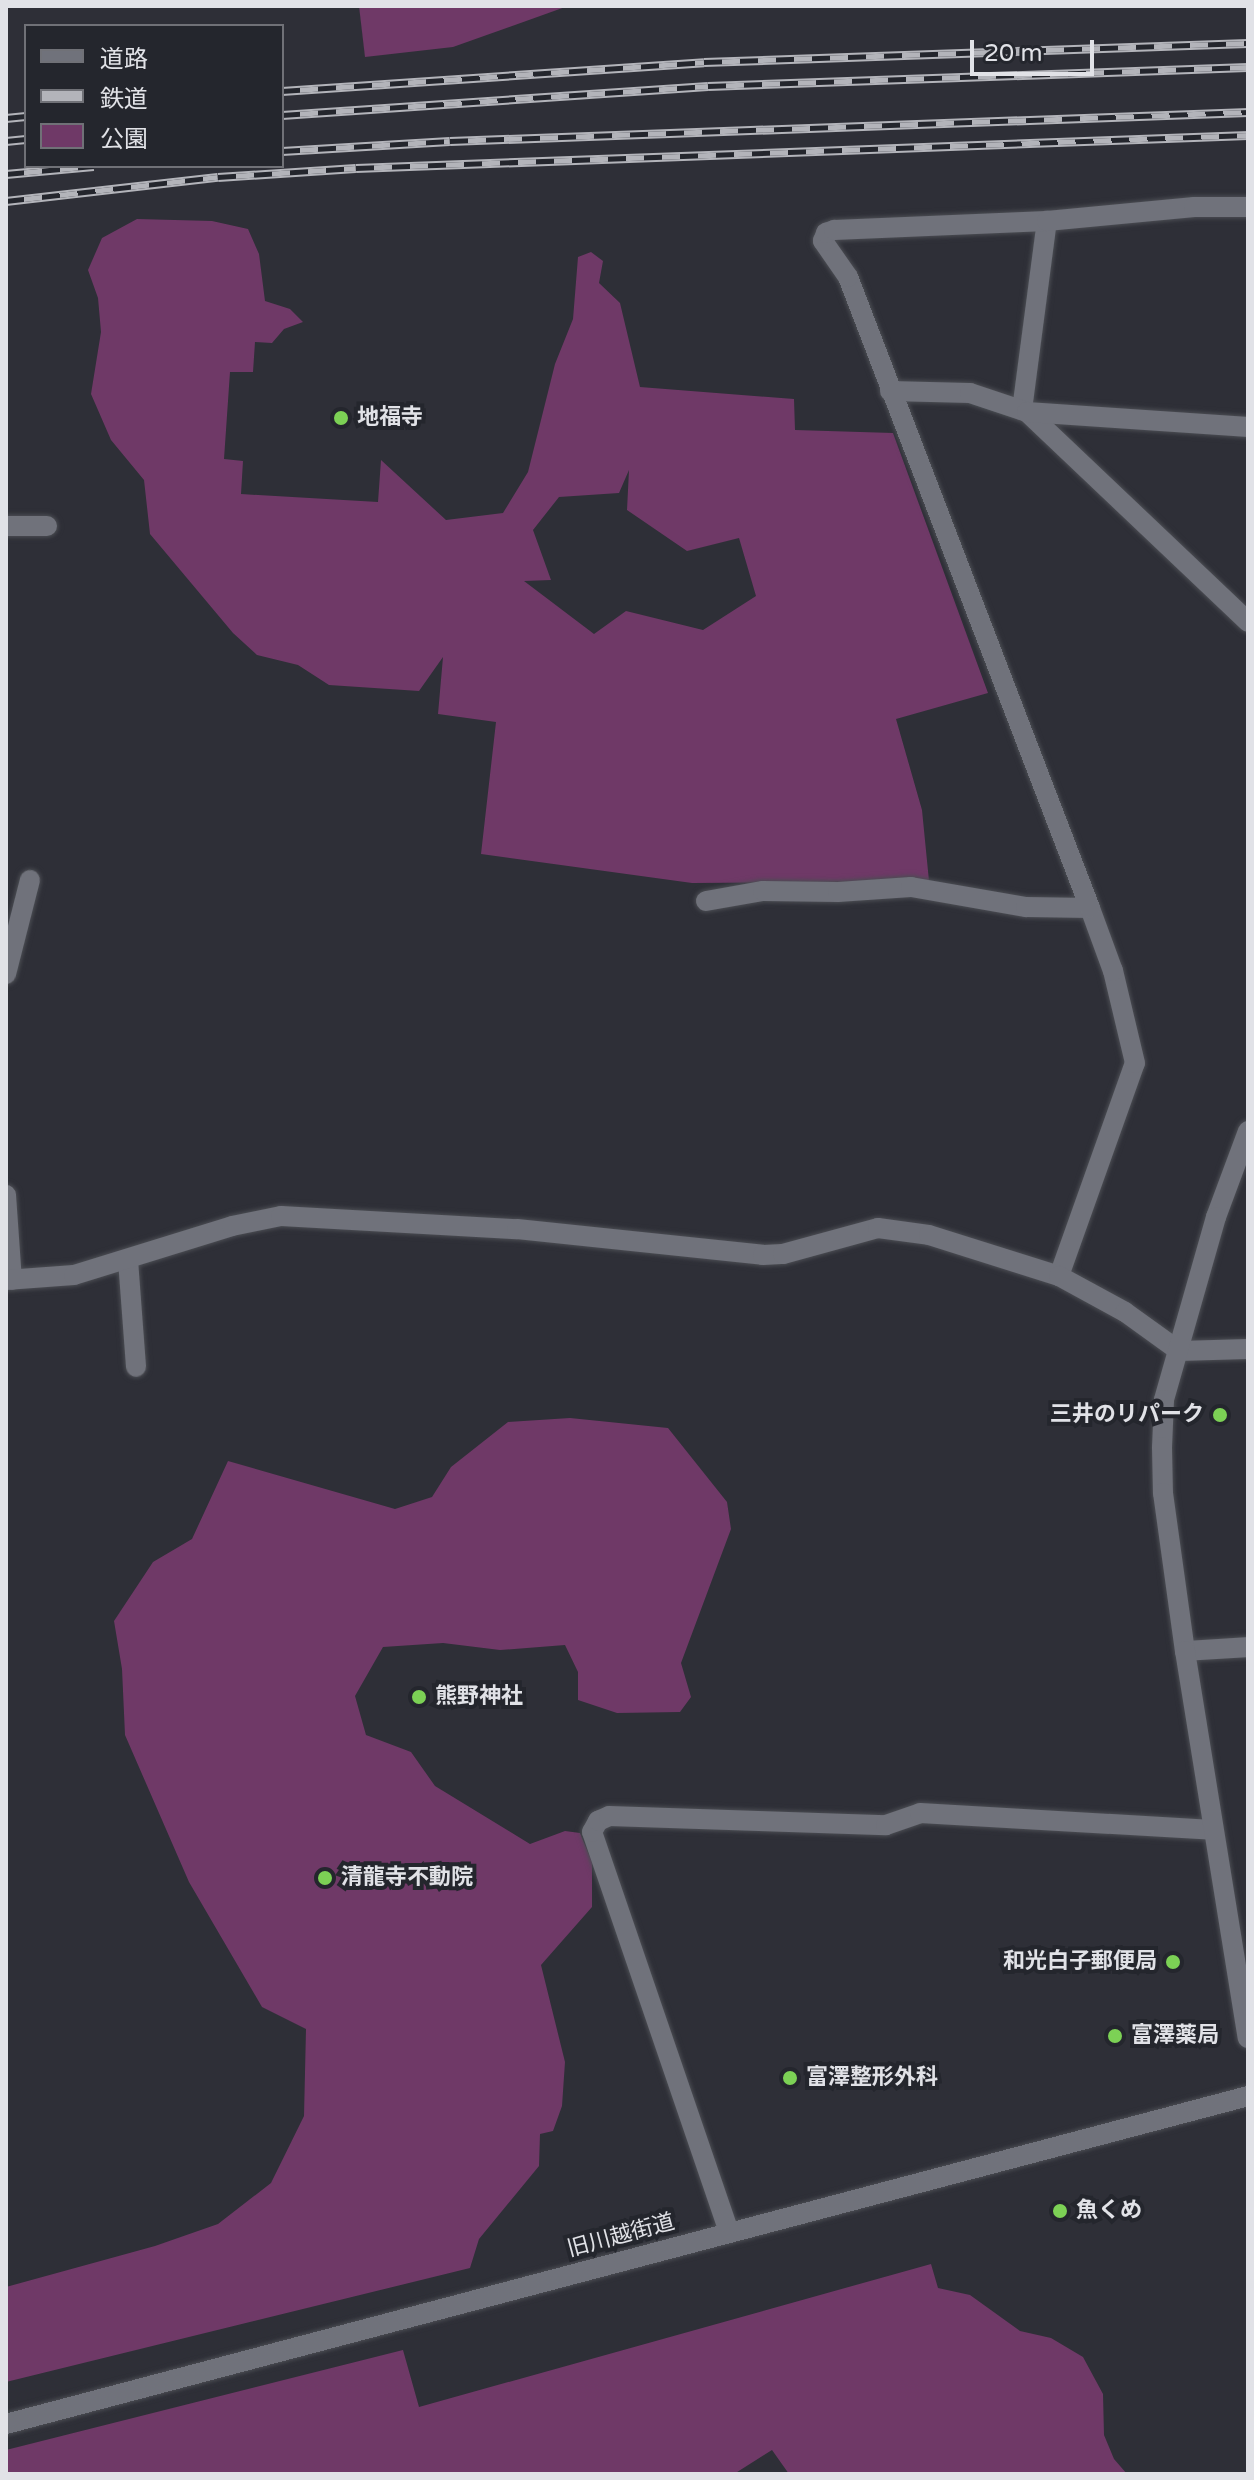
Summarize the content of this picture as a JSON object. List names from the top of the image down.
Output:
{
  "streets": {
    "street": ["旧川越街道"]
  },
  "places": [
    "地福寺",
    "三井のリパーク",
    "熊野神社",
    "清龍寺不動院",
    "和光白子郵便局",
    "富澤薬局",
    "富澤整形外科",
    "魚くめ"
  ],
  "legend": ["道路", "鉄道", "公園"],
  "scale_bar": "20 m"
}
